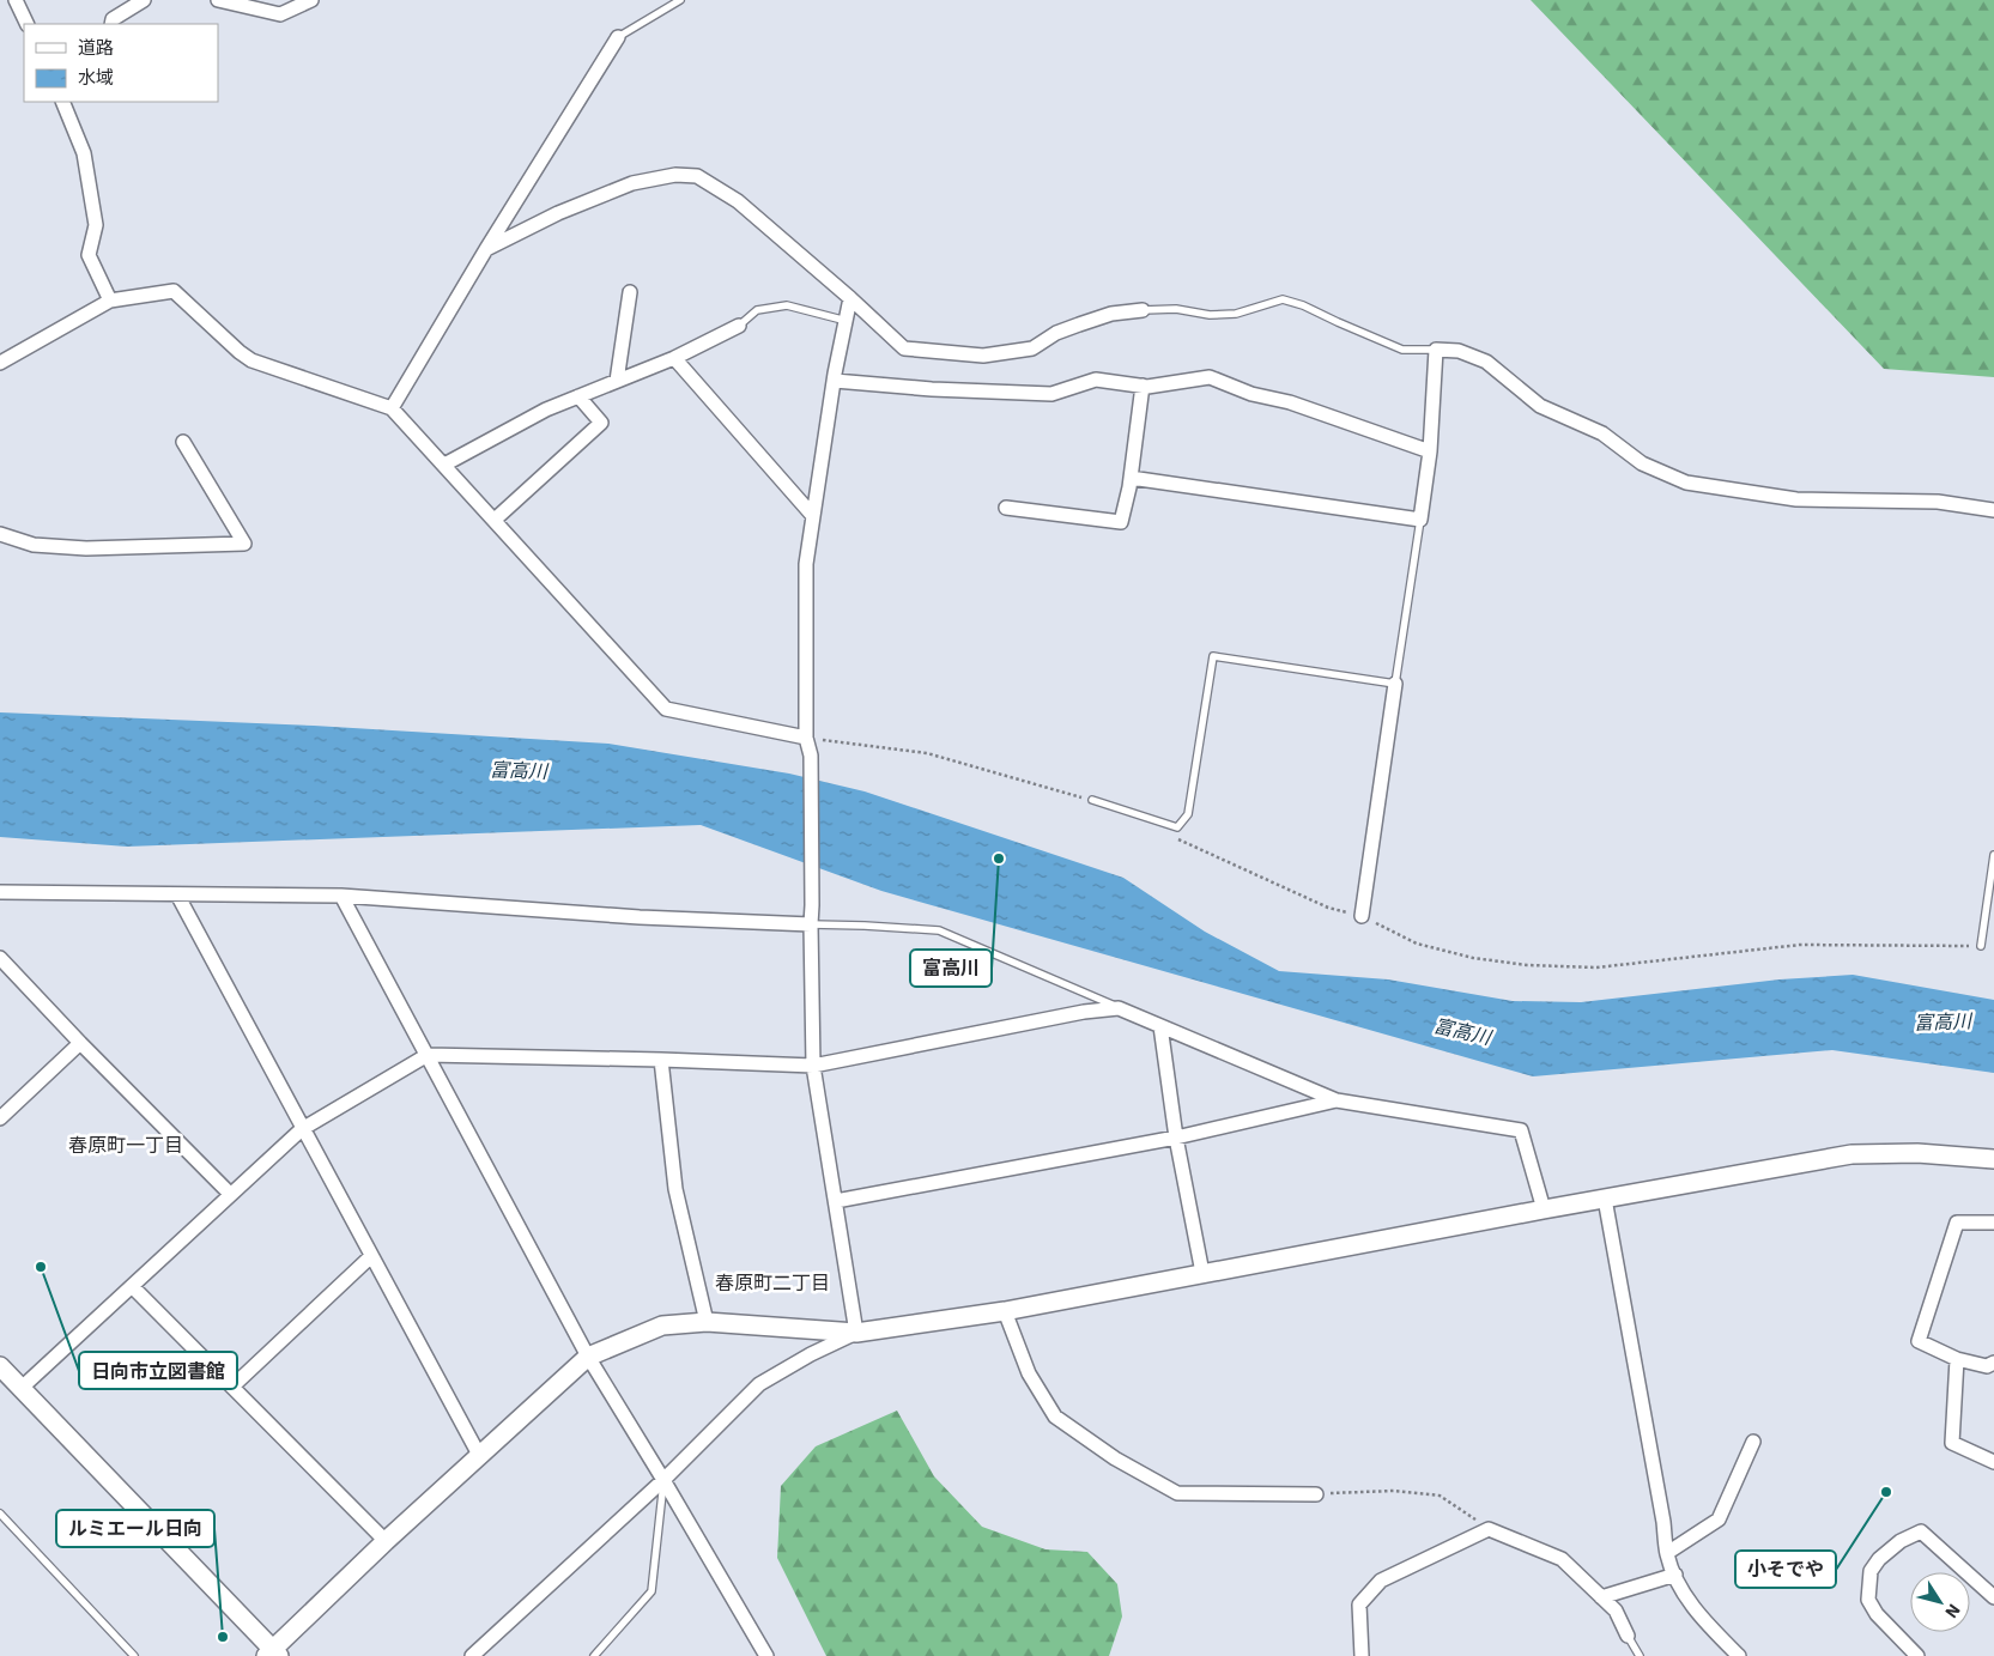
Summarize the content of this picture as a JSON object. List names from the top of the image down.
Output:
{
  "districts": ["春原町一丁目", "春原町二丁目"],
  "water": ["富高川"],
  "places": [
    "富高川",
    "日向市立図書館",
    "小そでや",
    "ルミエール日向"
  ],
  "legend": ["道路", "水域"],
  "north": "bottom right"
}
